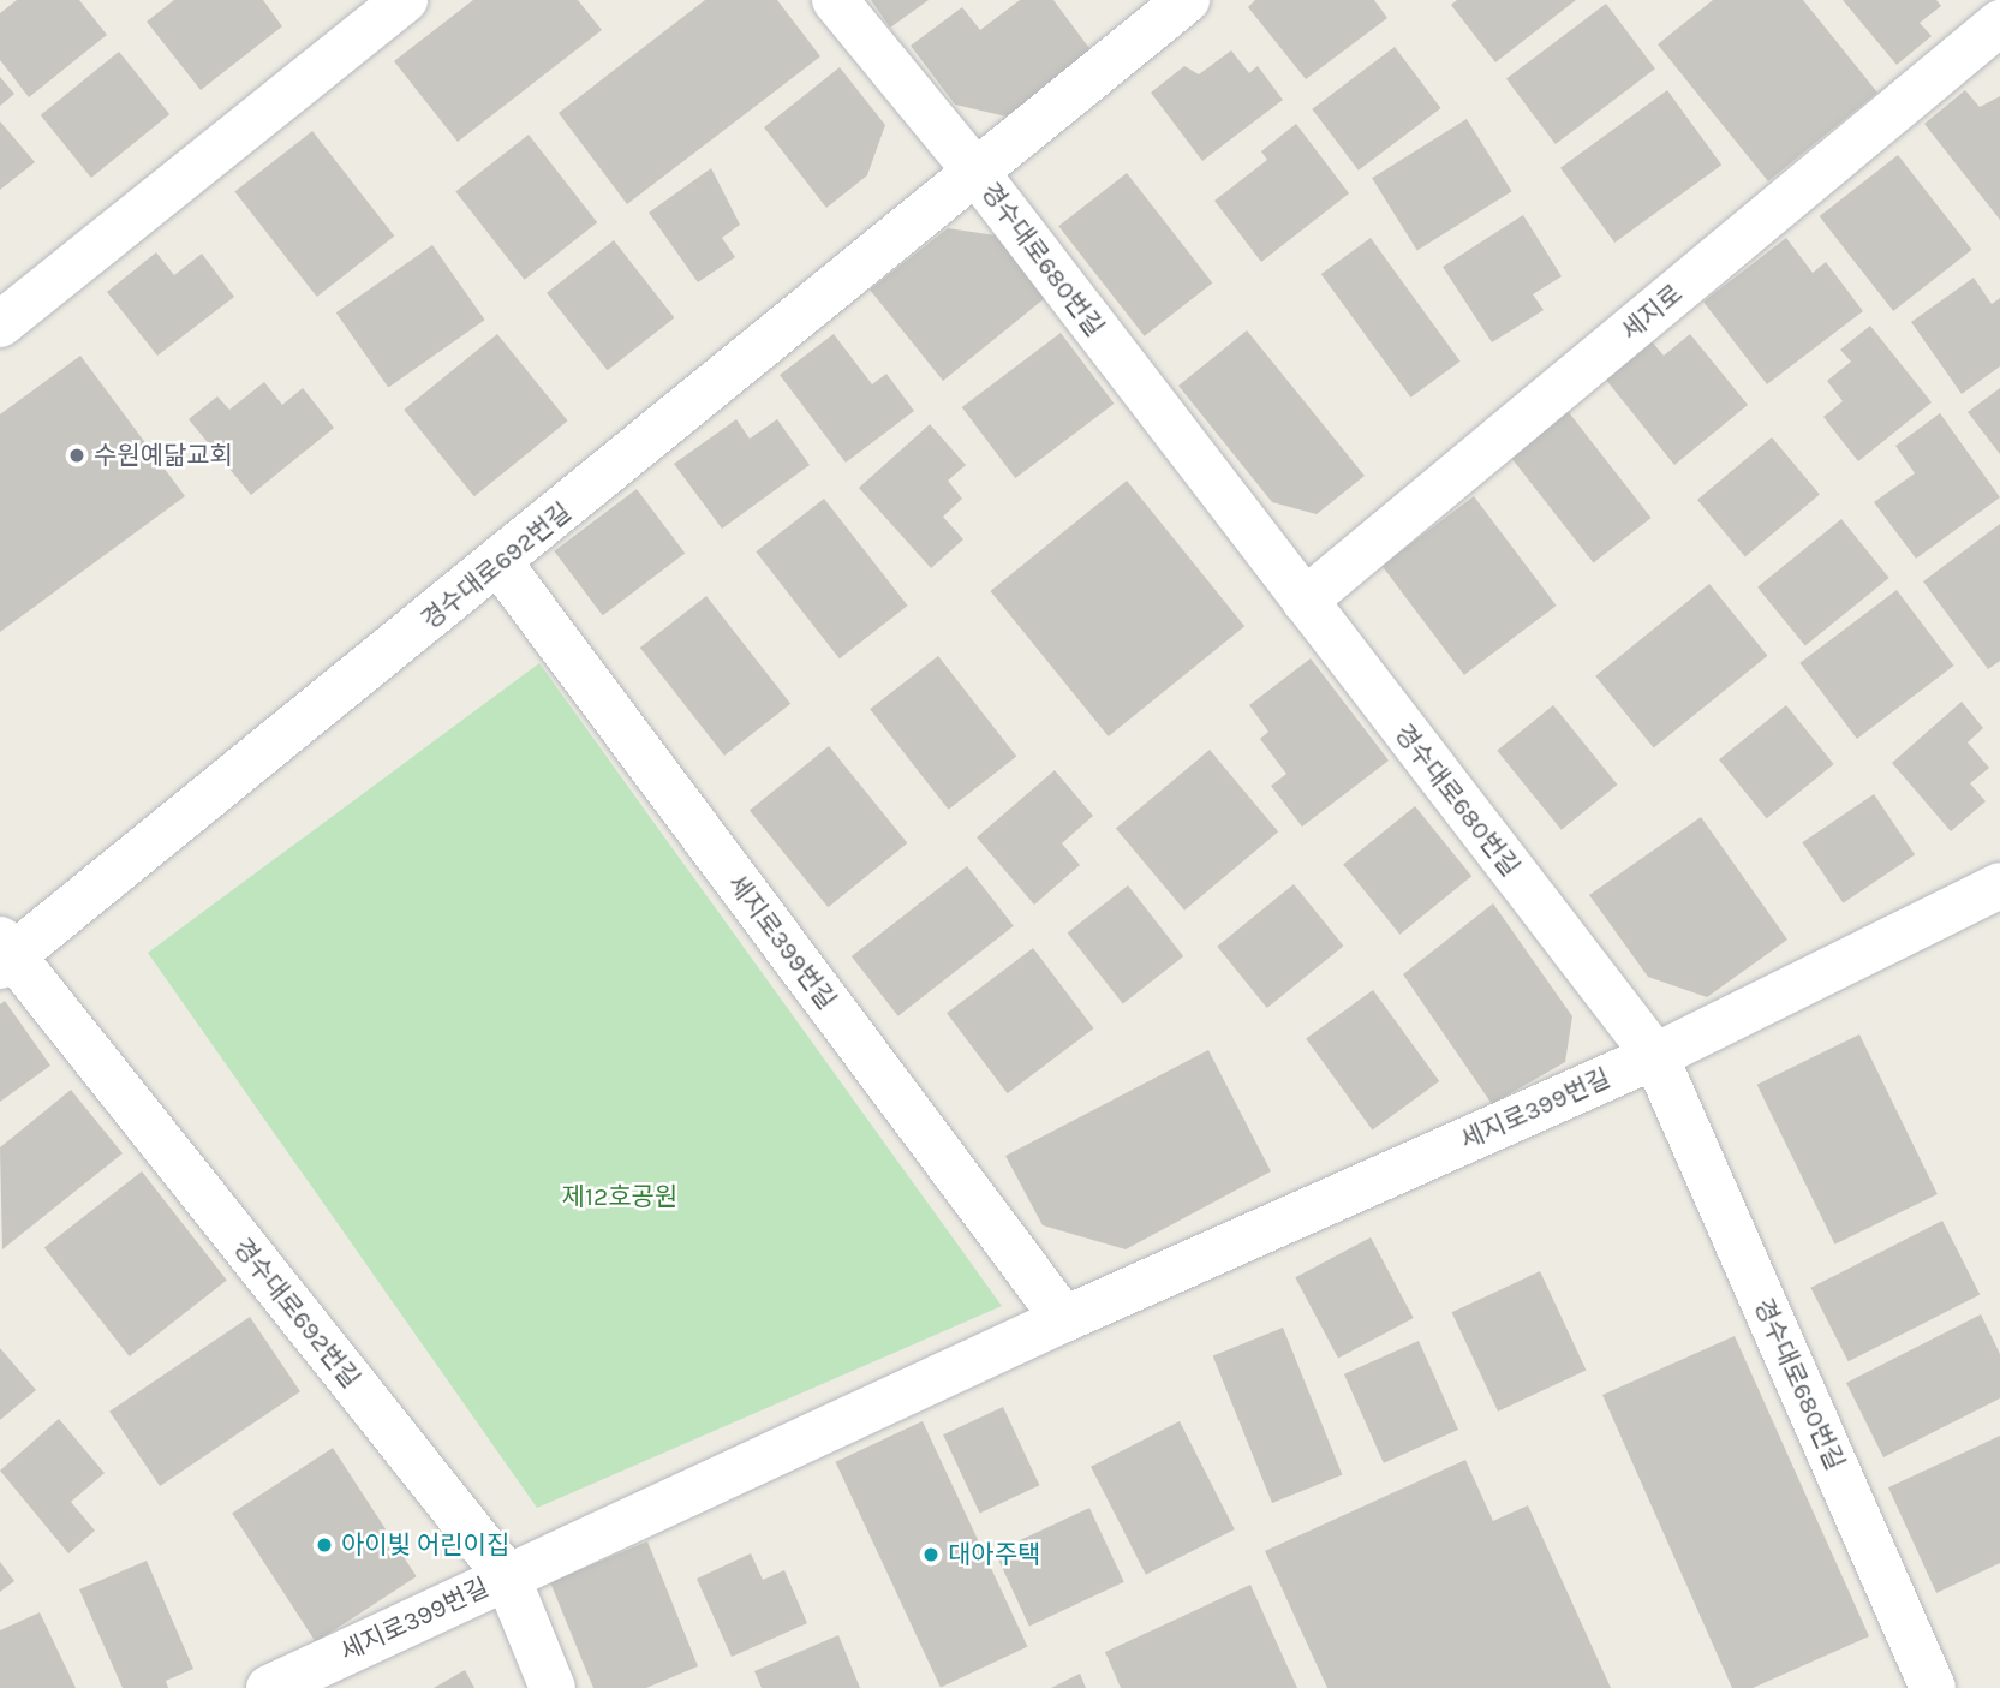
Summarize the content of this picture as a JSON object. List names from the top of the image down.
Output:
{
  "streets": {
    "street": [
      "경수대로680번길",
      "세지로",
      "경수대로692번길",
      "세지로399번길"
    ]
  },
  "crossings": [
    ["경수대로680번길", "세지로"],
    ["경수대로680번길", "경수대로692번길"],
    ["경수대로680번길", "세지로399번길"],
    ["경수대로692번길", "세지로399번길"]
  ],
  "parks": ["제12호공원"],
  "places": ["수원예닮교회", "아이빛 어린이집", "대아주택"]
}
